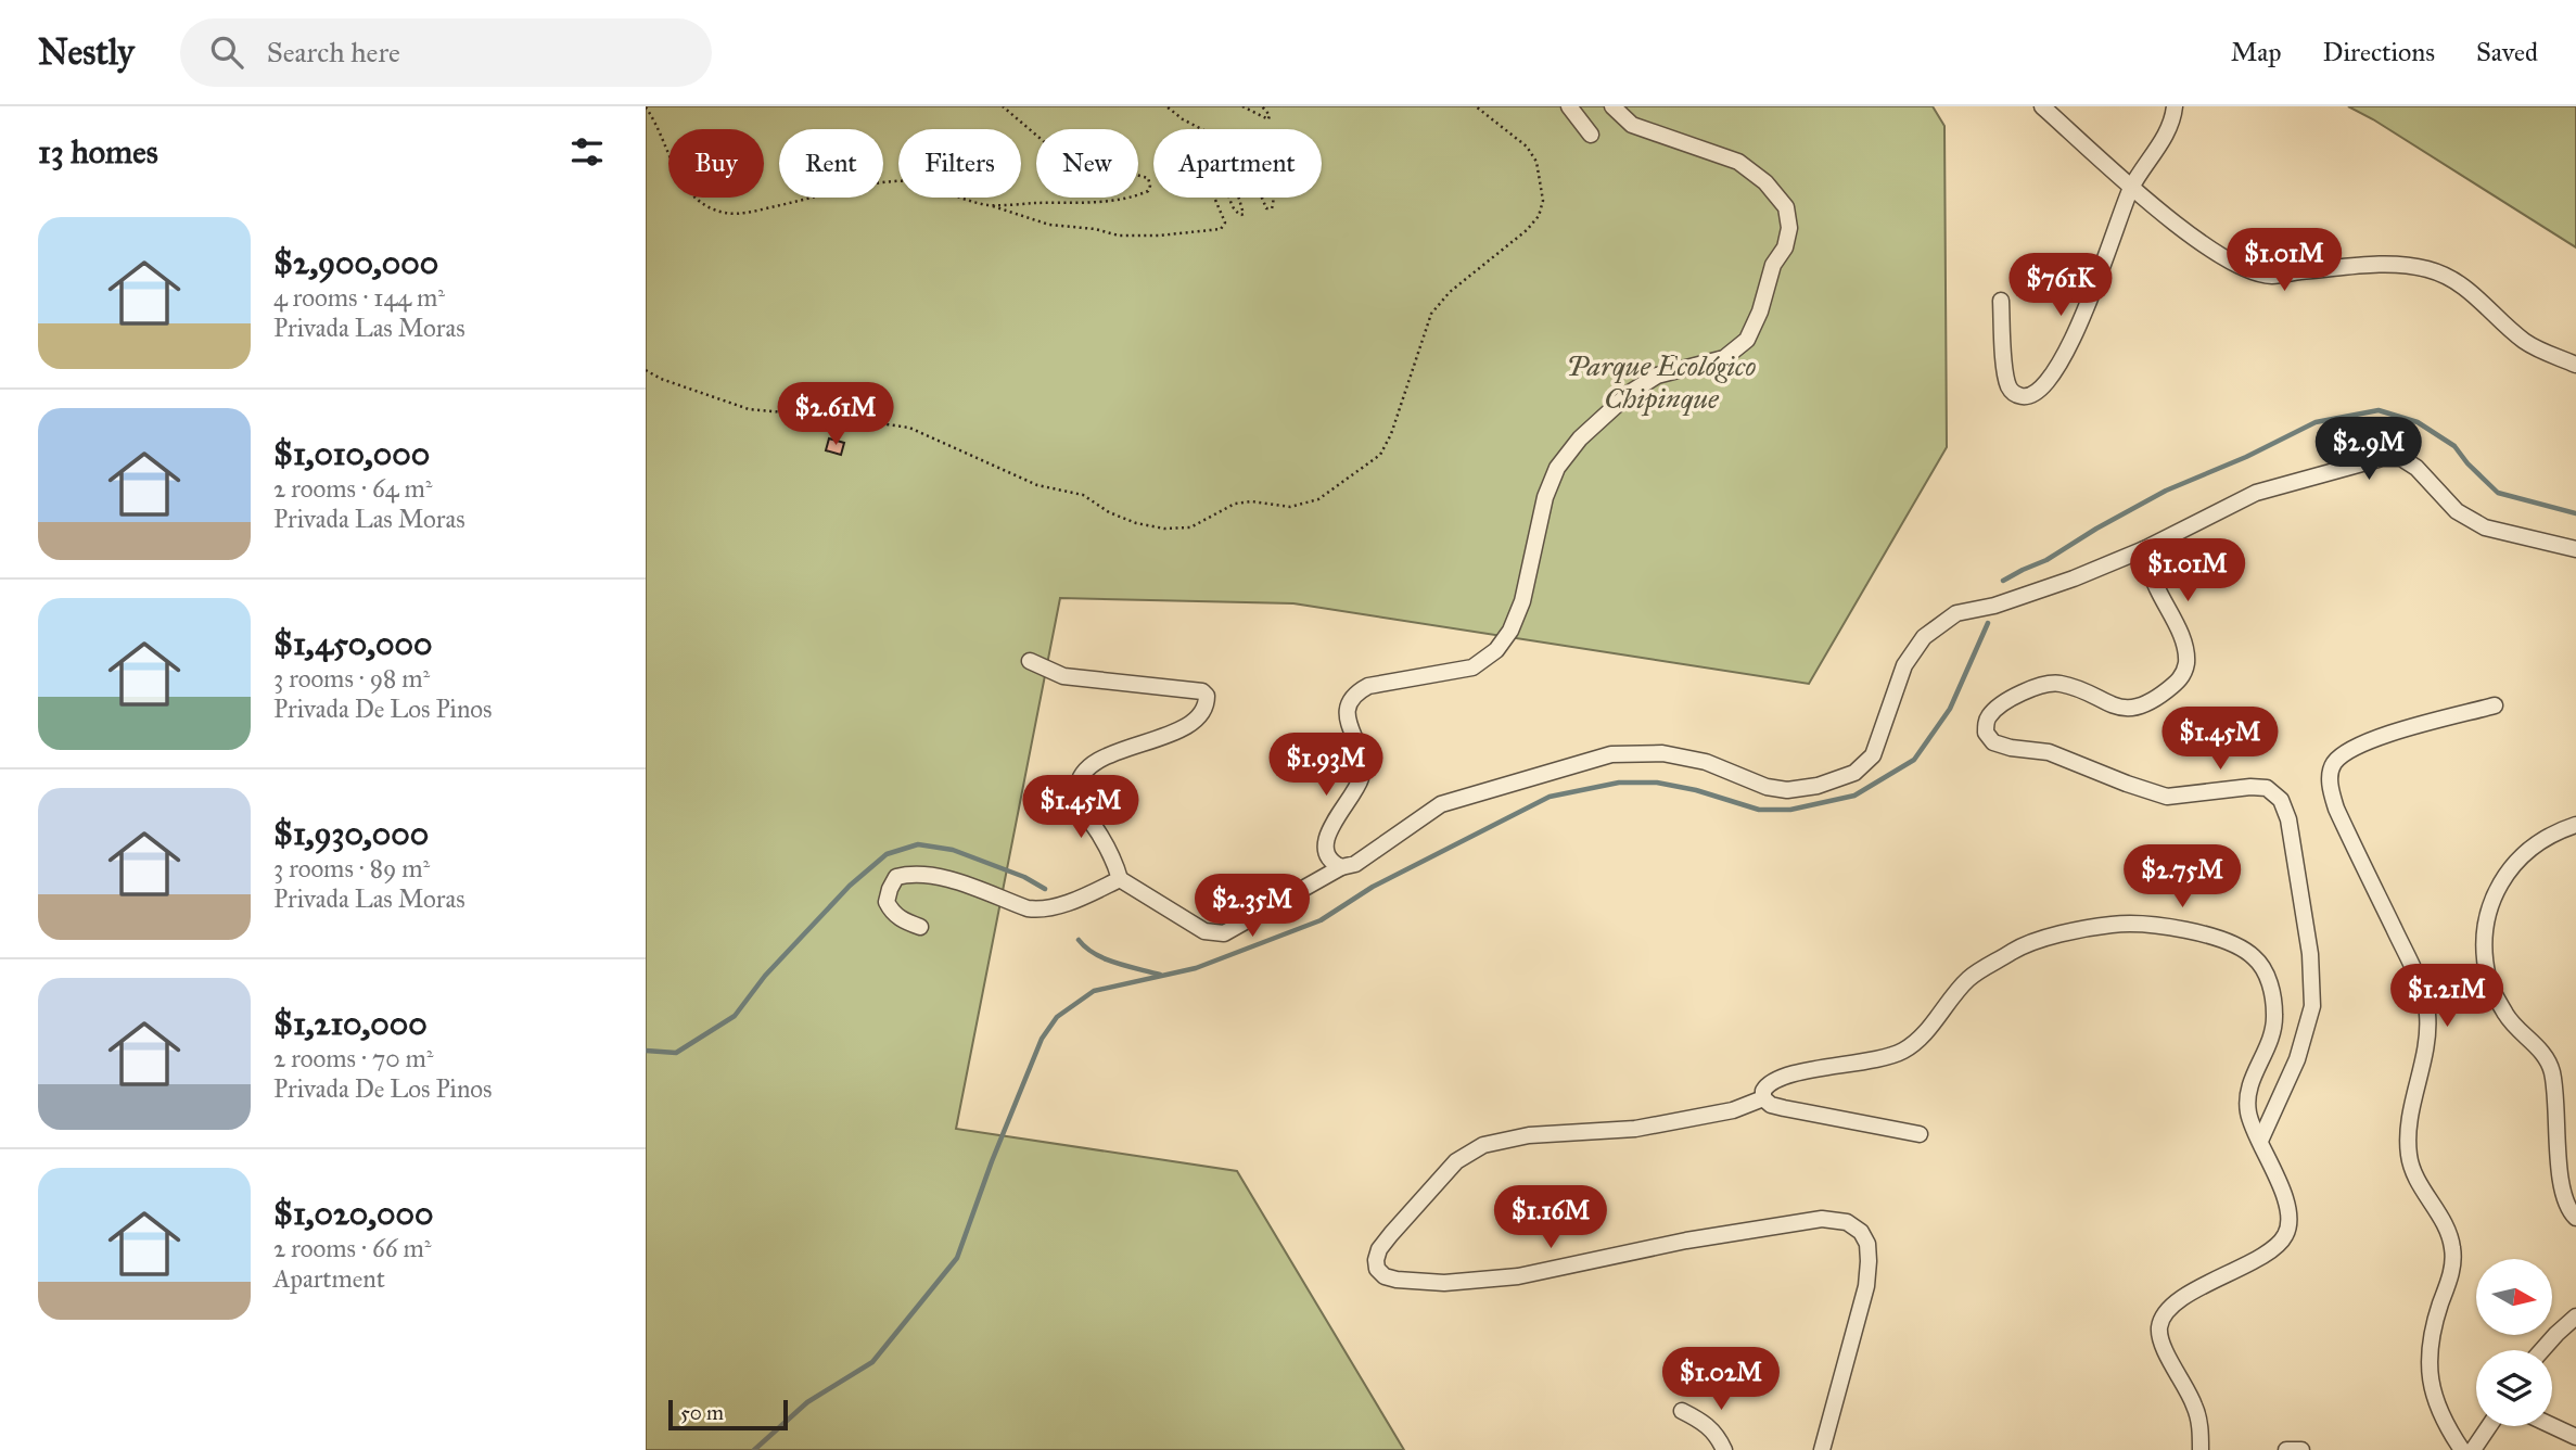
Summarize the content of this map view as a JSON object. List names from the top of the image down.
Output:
{
  "parks": ["Parque Ecológico Chipinque"],
  "scale_bar": "50 m",
  "north": "right",
  "page": {
    "header": "Nestly",
    "search": "Search here",
    "nav": ["Map", "Directions", "Saved"],
    "heading": "13 homes",
    "chip": [
      "Buy",
      "Rent",
      "Filters",
      "New",
      "Apartment"
    ],
    "list": [
      {
        "name": "$2,900,000",
        "note": "4 rooms · 144 m² · Privada Las Moras"
      },
      {
        "name": "$1,010,000",
        "note": "2 rooms · 64 m² · Privada Las Moras"
      },
      {
        "name": "$1,450,000",
        "note": "3 rooms · 98 m² · Privada De Los Pinos"
      },
      {
        "name": "$1,930,000",
        "note": "3 rooms · 89 m² · Privada Las Moras"
      },
      {
        "name": "$1,210,000",
        "note": "2 rooms · 70 m² · Privada De Los Pinos"
      },
      {
        "name": "$1,020,000",
        "note": "2 rooms · 66 m² · Apartment"
      }
    ],
    "price": [
      "$1.01M",
      "$761K",
      "$2.61M",
      "$2.9M",
      "$1.01M",
      "$1.45M",
      "$1.93M",
      "$1.45M",
      "$2.75M",
      "$2.35M",
      "$1.21M",
      "$1.16M",
      "$1.02M"
    ],
    "scale": "50 m"
  }
}
